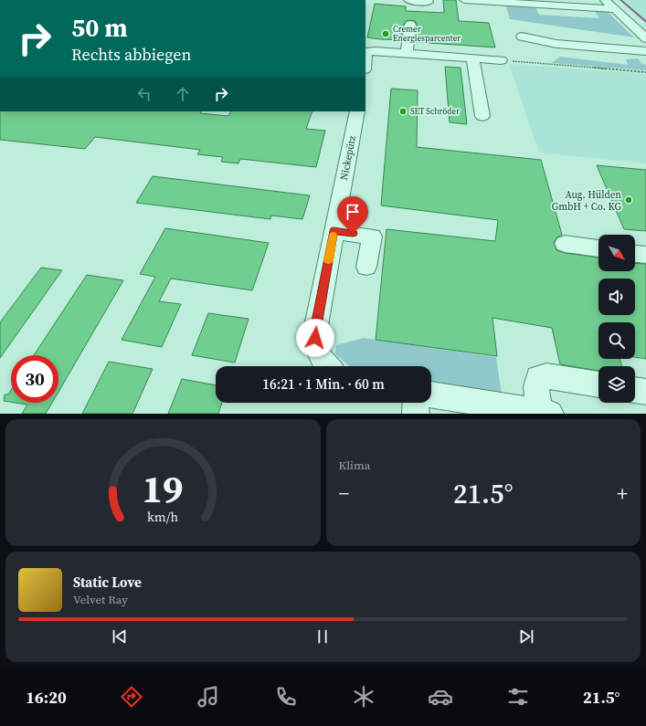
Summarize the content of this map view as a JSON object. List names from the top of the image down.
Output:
{
  "streets": {
    "street": ["Nickepütz"]
  },
  "places": ["Cremer Energiesparcenter", "SET Schröder", "Aug. Hülden GmbH + Co. KG"],
  "north": "bottom right",
  "page": {
    "turn": ["50 m", "Rechts abbiegen"],
    "limit": "30",
    "trip": "16:21 · 1 Min. · 60 m",
    "tile": "Klima",
    "heat": ["−", "21.5°", "+"],
    "song": ["Static Love", "Velvet Ray"],
    "tabs": ["16:20", "21.5°"],
    "gauge": ["19", "km/h"]
  }
}
